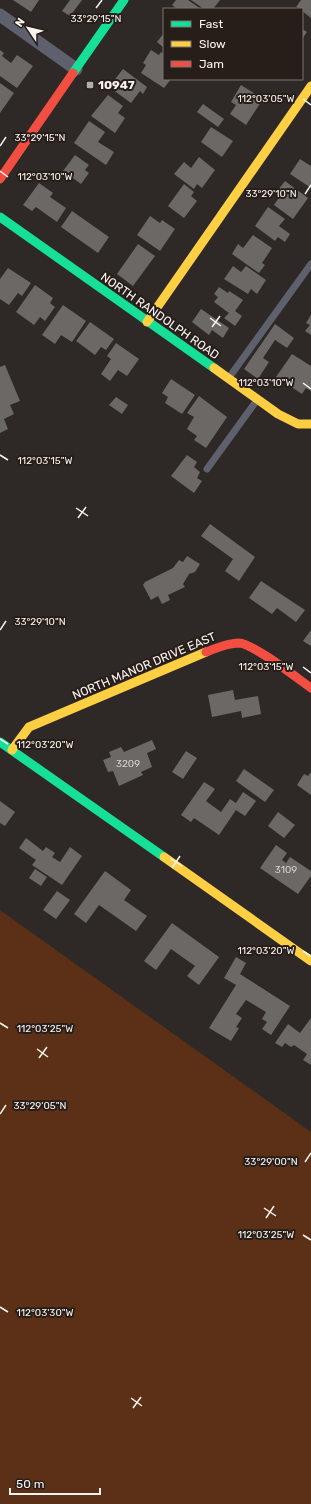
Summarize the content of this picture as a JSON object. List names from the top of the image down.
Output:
{
  "streets": {
    "street": ["NORTH RANDOLPH ROAD", "NORTH MANOR DRIVE EAST"]
  },
  "places": {
    "transit": ["10947"]
  },
  "house_numbers": ["3209", "3109"],
  "legend": ["Fast", "Slow", "Jam"],
  "scale_bar": "50 m",
  "north": "top left",
  "coordinates": [
    "33°29'15\"N",
    "112°03'05\"W",
    "112°03'10\"W",
    "33°29'10\"N",
    "112°03'15\"W",
    "112°03'20\"W",
    "112°03'25\"W",
    "33°29'05\"N",
    "33°29'00\"N",
    "112°03'30\"W"
  ]
}
